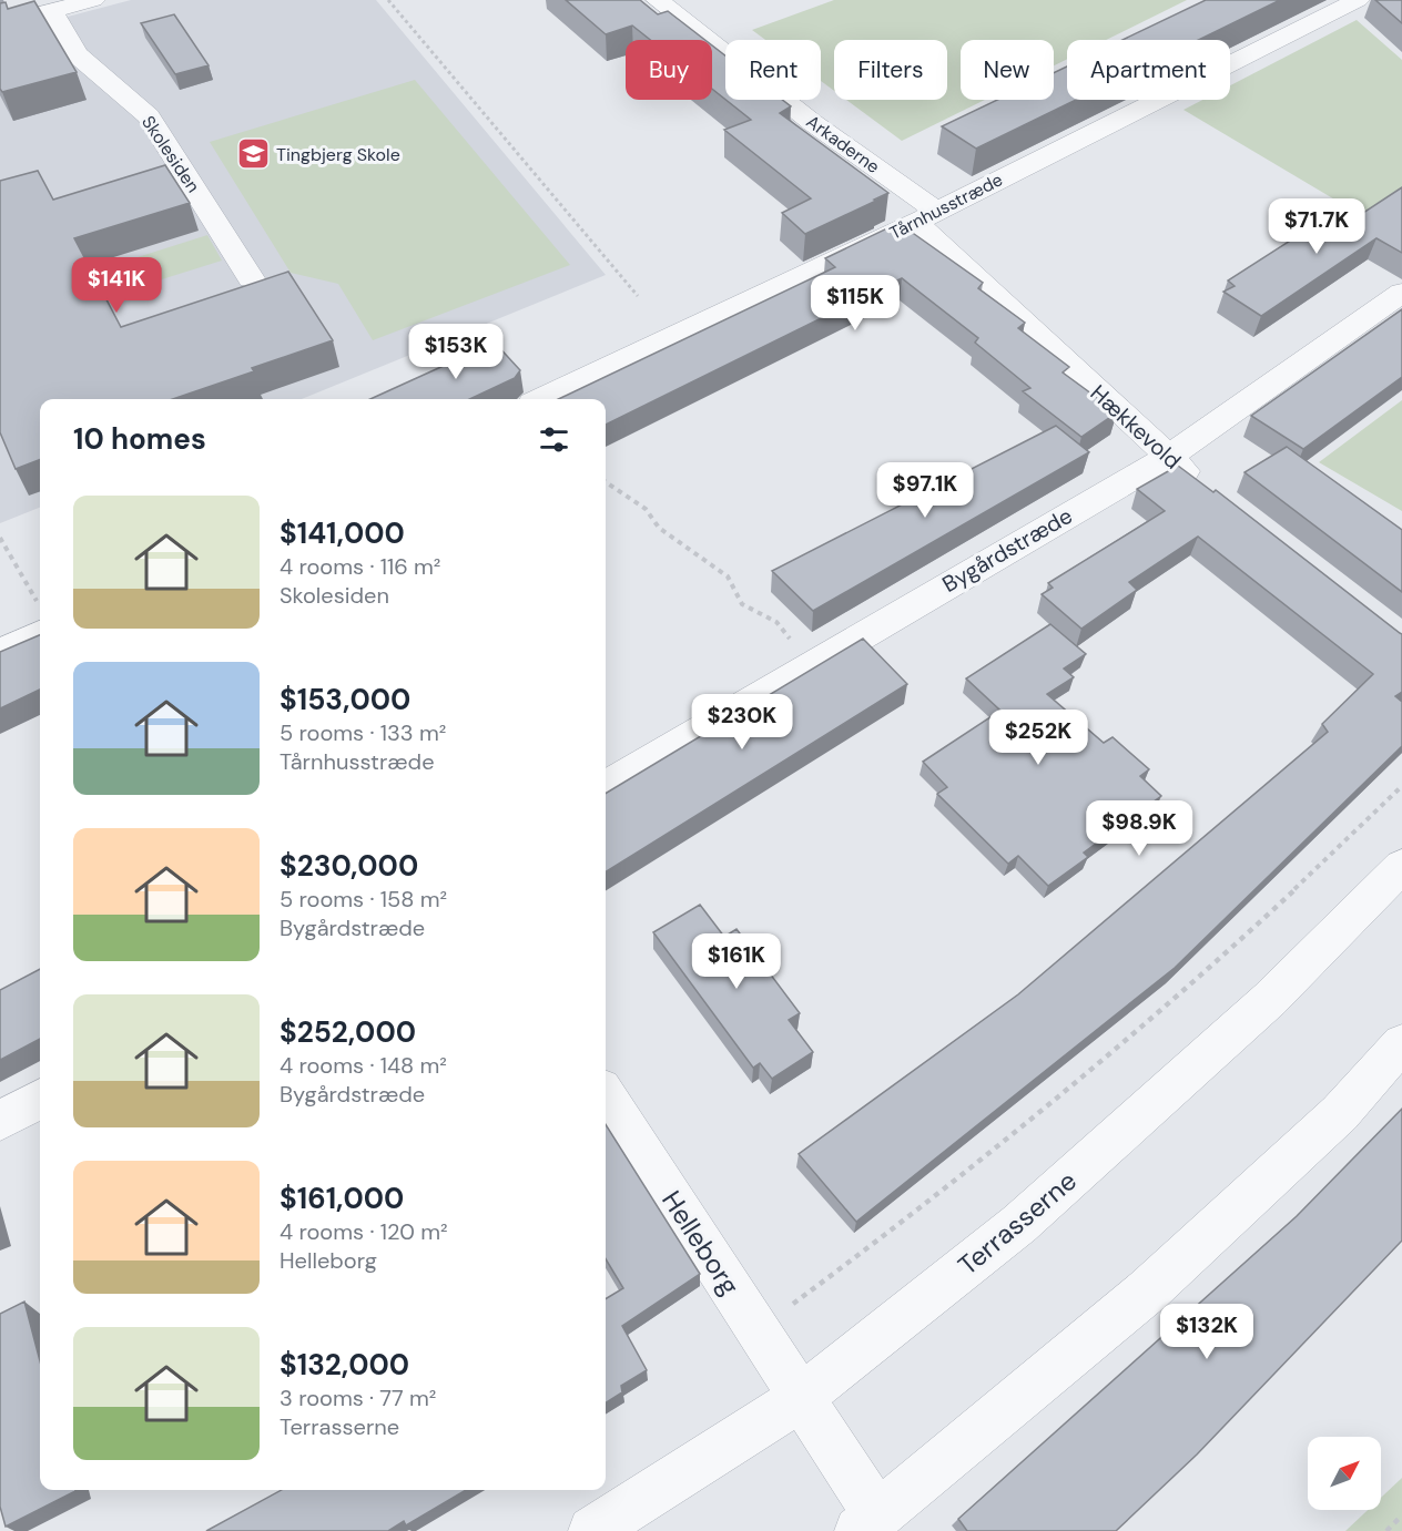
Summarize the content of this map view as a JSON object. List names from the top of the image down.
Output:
{
  "streets": {
    "street": [
      "Arkaderne",
      "Skolesiden",
      "Tårnhusstræde",
      "Hækkevold",
      "Bygårdstræde",
      "Terrasserne",
      "Helleborg"
    ]
  },
  "crossings": [
    ["Arkaderne", "Tårnhusstræde"],
    ["Arkaderne", "Hækkevold"],
    ["Tårnhusstræde", "Hækkevold"],
    ["Hækkevold", "Bygårdstræde"],
    ["Terrasserne", "Helleborg"]
  ],
  "places": {
    "school or university": ["Tingbjerg Skole"]
  },
  "north": "top right",
  "page": {
    "chip": [
      "Buy",
      "Rent",
      "Filters",
      "New",
      "Apartment"
    ],
    "price": [
      "$71.7K",
      "$141K",
      "$115K",
      "$153K",
      "$97.1K",
      "$230K",
      "$252K",
      "$98.9K",
      "$161K",
      "$132K"
    ],
    "heading": "10 homes",
    "list": [
      {
        "name": "$141,000",
        "note": "4 rooms · 116 m² · Skolesiden"
      },
      {
        "name": "$153,000",
        "note": "5 rooms · 133 m² · Tårnhusstræde"
      },
      {
        "name": "$230,000",
        "note": "5 rooms · 158 m² · Bygårdstræde"
      },
      {
        "name": "$252,000",
        "note": "4 rooms · 148 m² · Bygårdstræde"
      },
      {
        "name": "$161,000",
        "note": "4 rooms · 120 m² · Helleborg"
      },
      {
        "name": "$132,000",
        "note": "3 rooms · 77 m² · Terrasserne"
      }
    ]
  }
}
